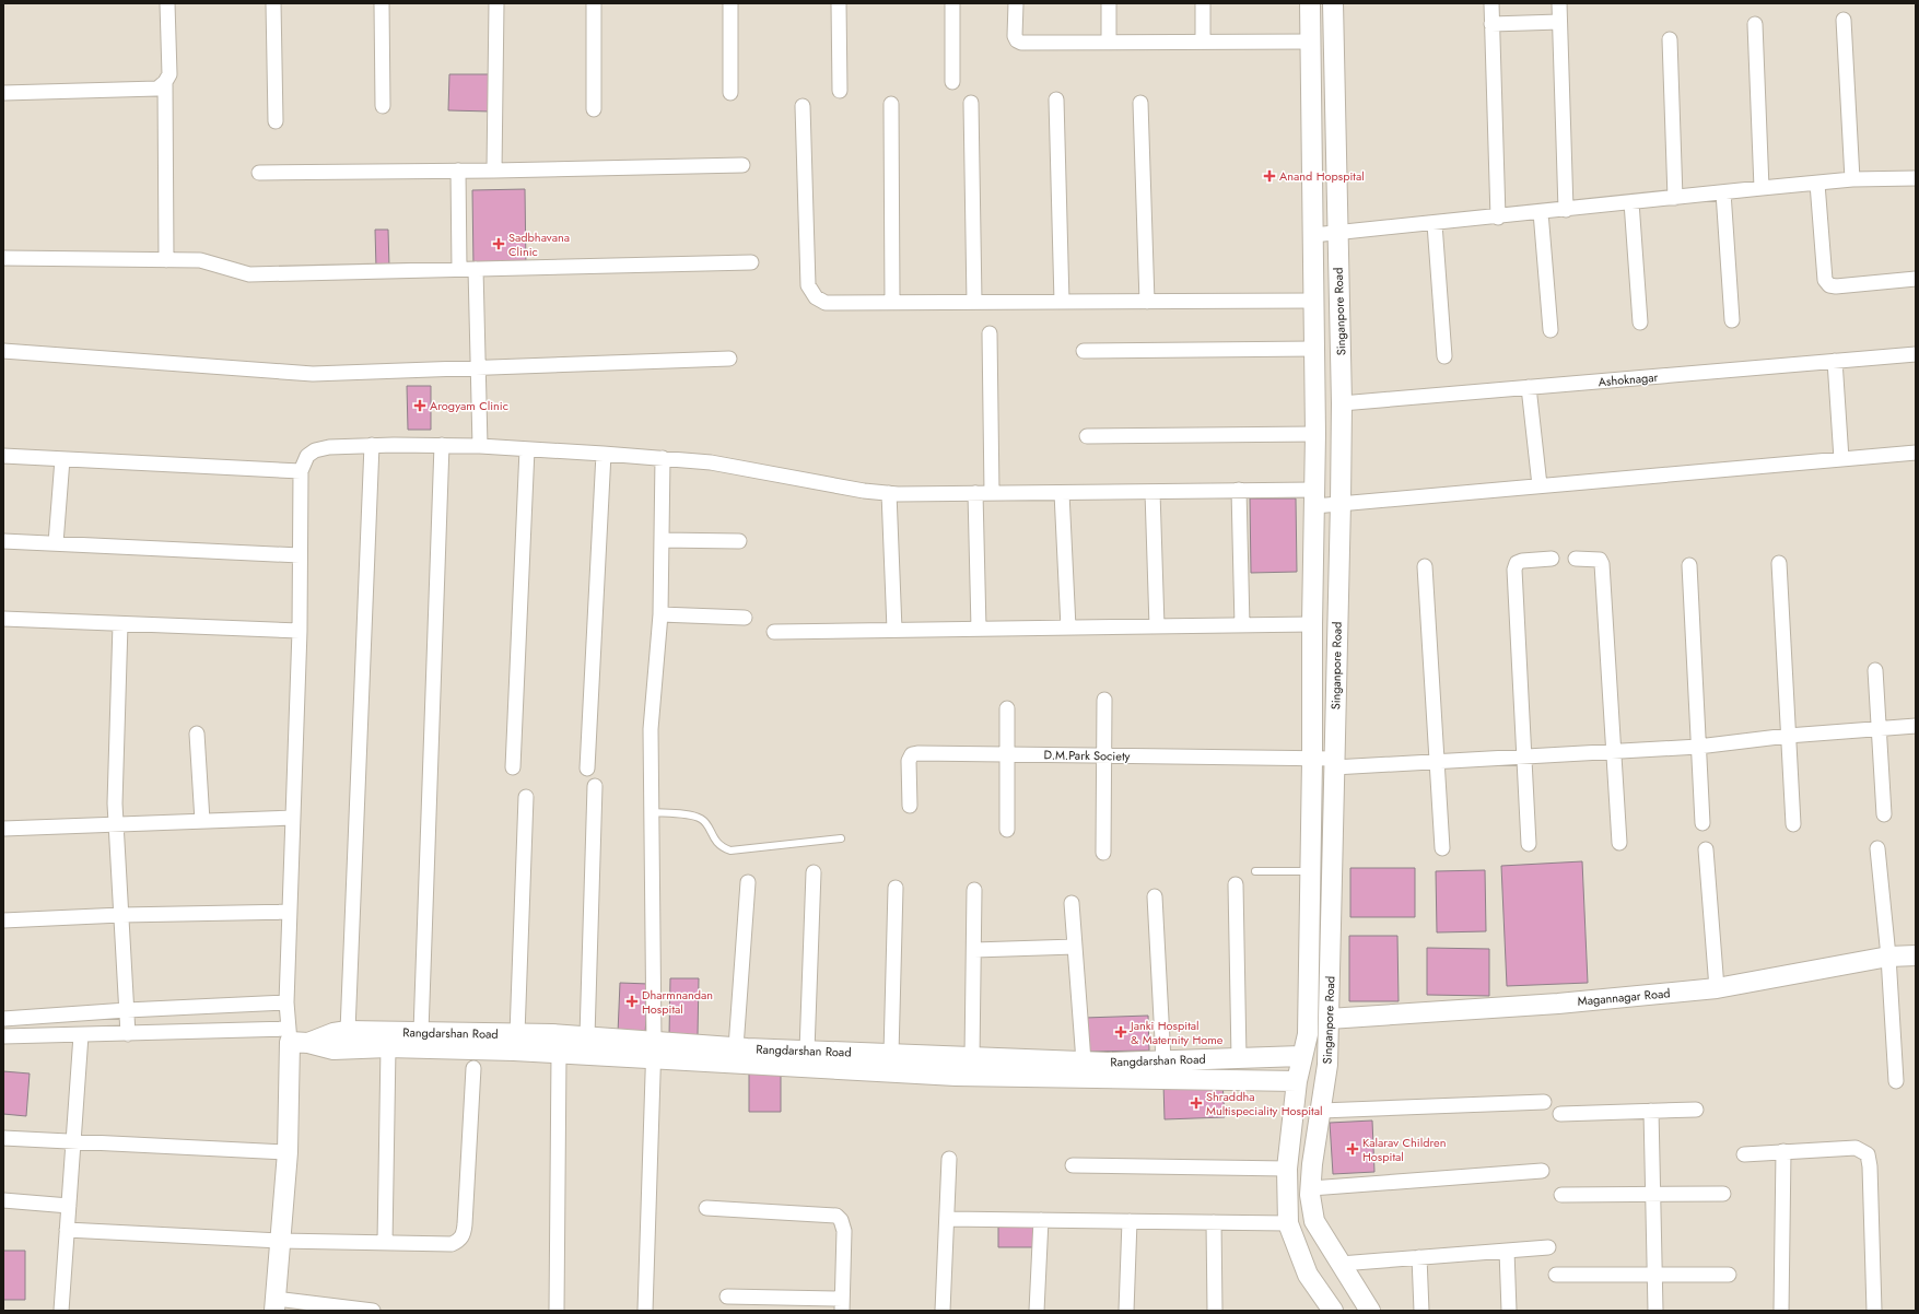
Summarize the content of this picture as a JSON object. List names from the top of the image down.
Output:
{
  "streets": {
    "street": [
      "Singanpore Road",
      "Ashoknagar",
      "D.M.Park Society",
      "Magannagar Road",
      "Rangdarshan Road"
    ]
  },
  "crossings": [
    ["Singanpore Road", "Ashoknagar"],
    ["Singanpore Road", "D.M.Park Society"],
    ["Singanpore Road", "Magannagar Road"],
    ["Singanpore Road", "Rangdarshan Road"]
  ],
  "places": {
    "health": [
      "Anand Hopspital",
      "Sadbhavana Clinic",
      "Arogyam Clinic",
      "Dharmnandan Hospital",
      "Janki Hospital & Maternity Home",
      "Shraddha Multispeciality Hospital",
      "Kalarav Children Hospital"
    ]
  }
}
